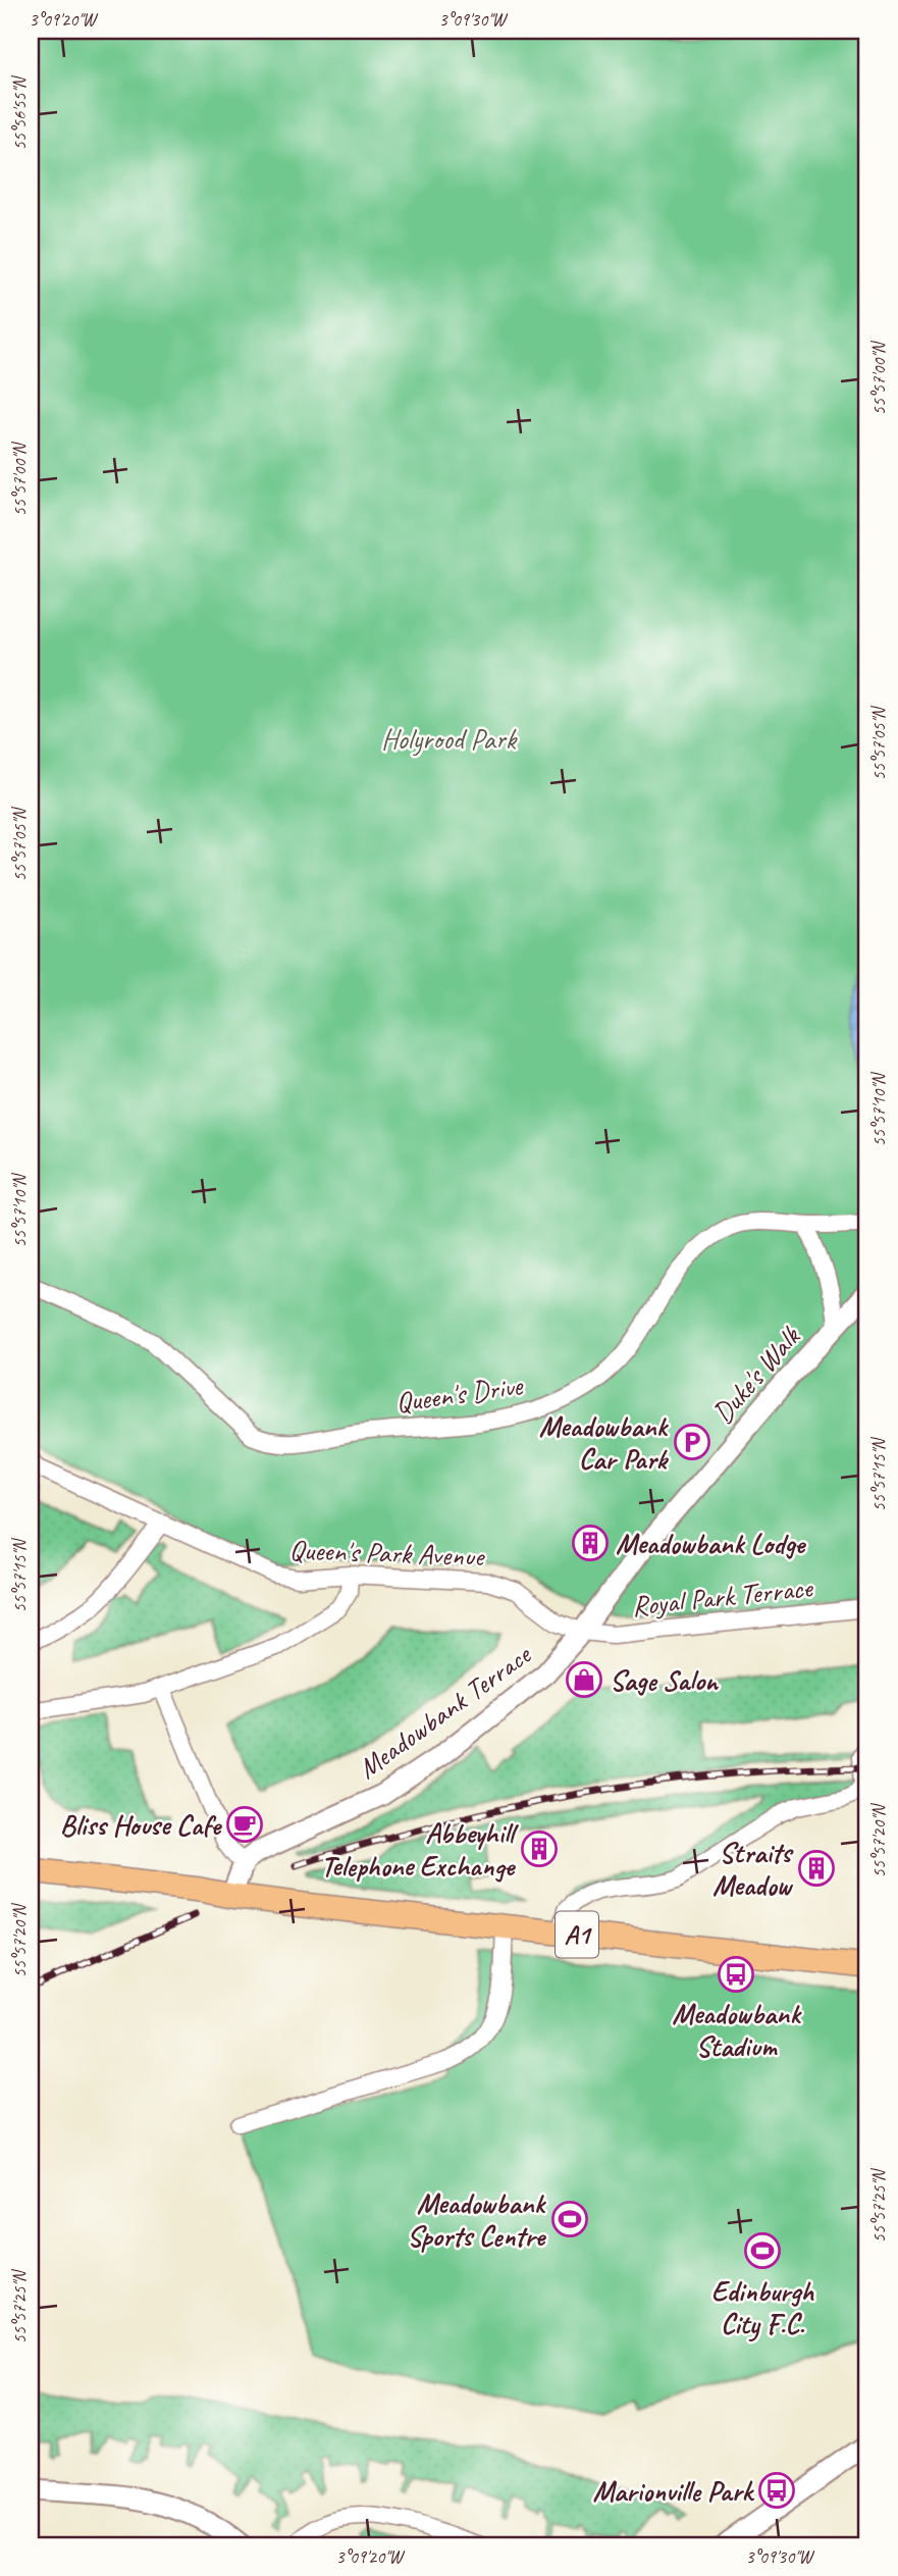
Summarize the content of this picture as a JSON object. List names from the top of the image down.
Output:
{
  "streets": {
    "main road": ["A1"],
    "street": [
      "Duke's Walk",
      "Queen's Drive",
      "Queen's Park Avenue",
      "Royal Park Terrace",
      "Meadowbank Terrace"
    ]
  },
  "crossings": [
    ["Duke's Walk", "Queen's Park Avenue"],
    ["Duke's Walk", "Royal Park Terrace"],
    ["Duke's Walk", "Meadowbank Terrace"],
    ["Queen's Park Avenue", "Royal Park Terrace"],
    ["Queen's Park Avenue", "Meadowbank Terrace"],
    ["Royal Park Terrace", "Meadowbank Terrace"]
  ],
  "parks": ["Holyrood Park"],
  "places": {
    "parking": ["Meadowbank Car Park"],
    "building": ["Meadowbank Lodge", "Abbeyhill Telephone Exchange", "Straits Meadow"],
    "shop": ["Sage Salon"],
    "cafe": ["Bliss House Cafe"],
    "bus stop": ["Meadowbank Stadium", "Marionville Park"],
    "sports": ["Meadowbank Sports Centre", "Edinburgh City F.C."]
  },
  "coordinates": [
    "3°09'20\"W",
    "3°09'30\"W",
    "55°56'55\"N",
    "55°57'00\"N",
    "55°57'05\"N",
    "55°57'10\"N",
    "55°57'15\"N",
    "55°57'20\"N",
    "55°57'25\"N"
  ]
}
